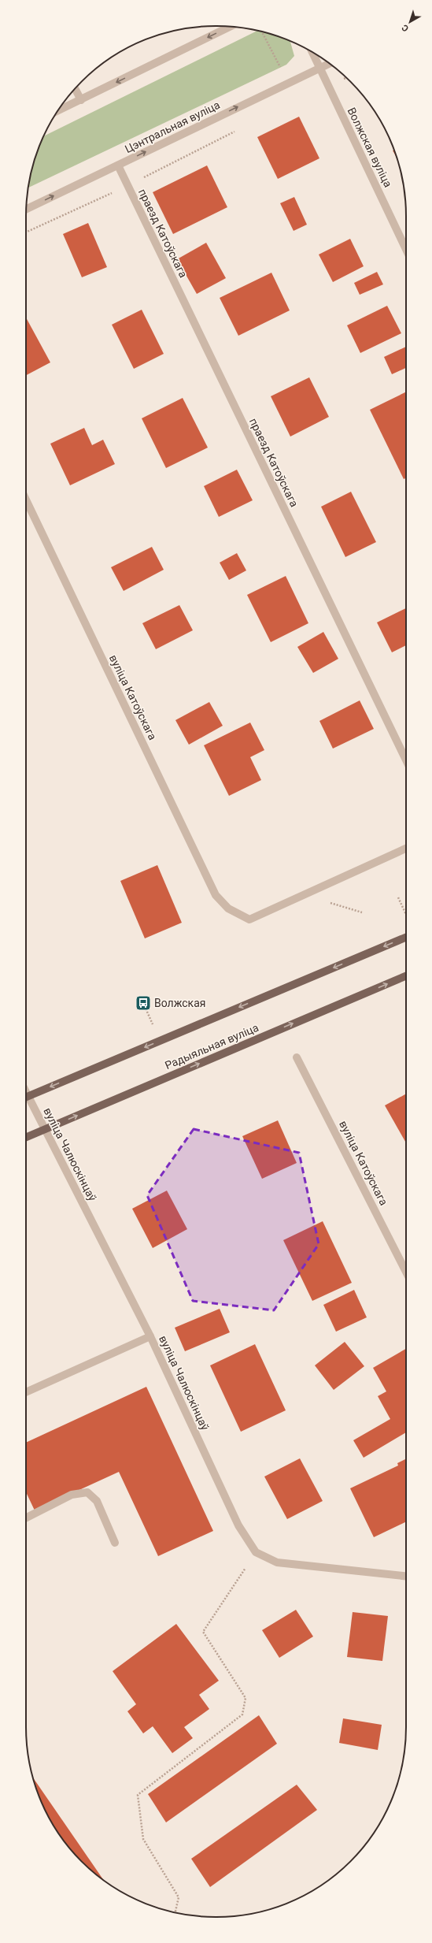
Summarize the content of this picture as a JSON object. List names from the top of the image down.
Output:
{
  "streets": {
    "main road": ["Радыяльная вуліца"],
    "street": [
      "Цэнтральная вуліца",
      "Волжская вуліца",
      "праезд Катоўскага",
      "вуліца Катоўскага",
      "вуліца Чалюскінцаў"
    ]
  },
  "crossings": [
    ["Цэнтральная вуліца", "Волжская вуліца"],
    ["Цэнтральная вуліца", "праезд Катоўскага"],
    ["Радыяльная вуліца", "вуліца Чалюскінцаў"]
  ],
  "one_way": ["Цэнтральная вуліца"],
  "places": {
    "bus stop": ["Волжская"]
  },
  "north": "bottom left"
}
